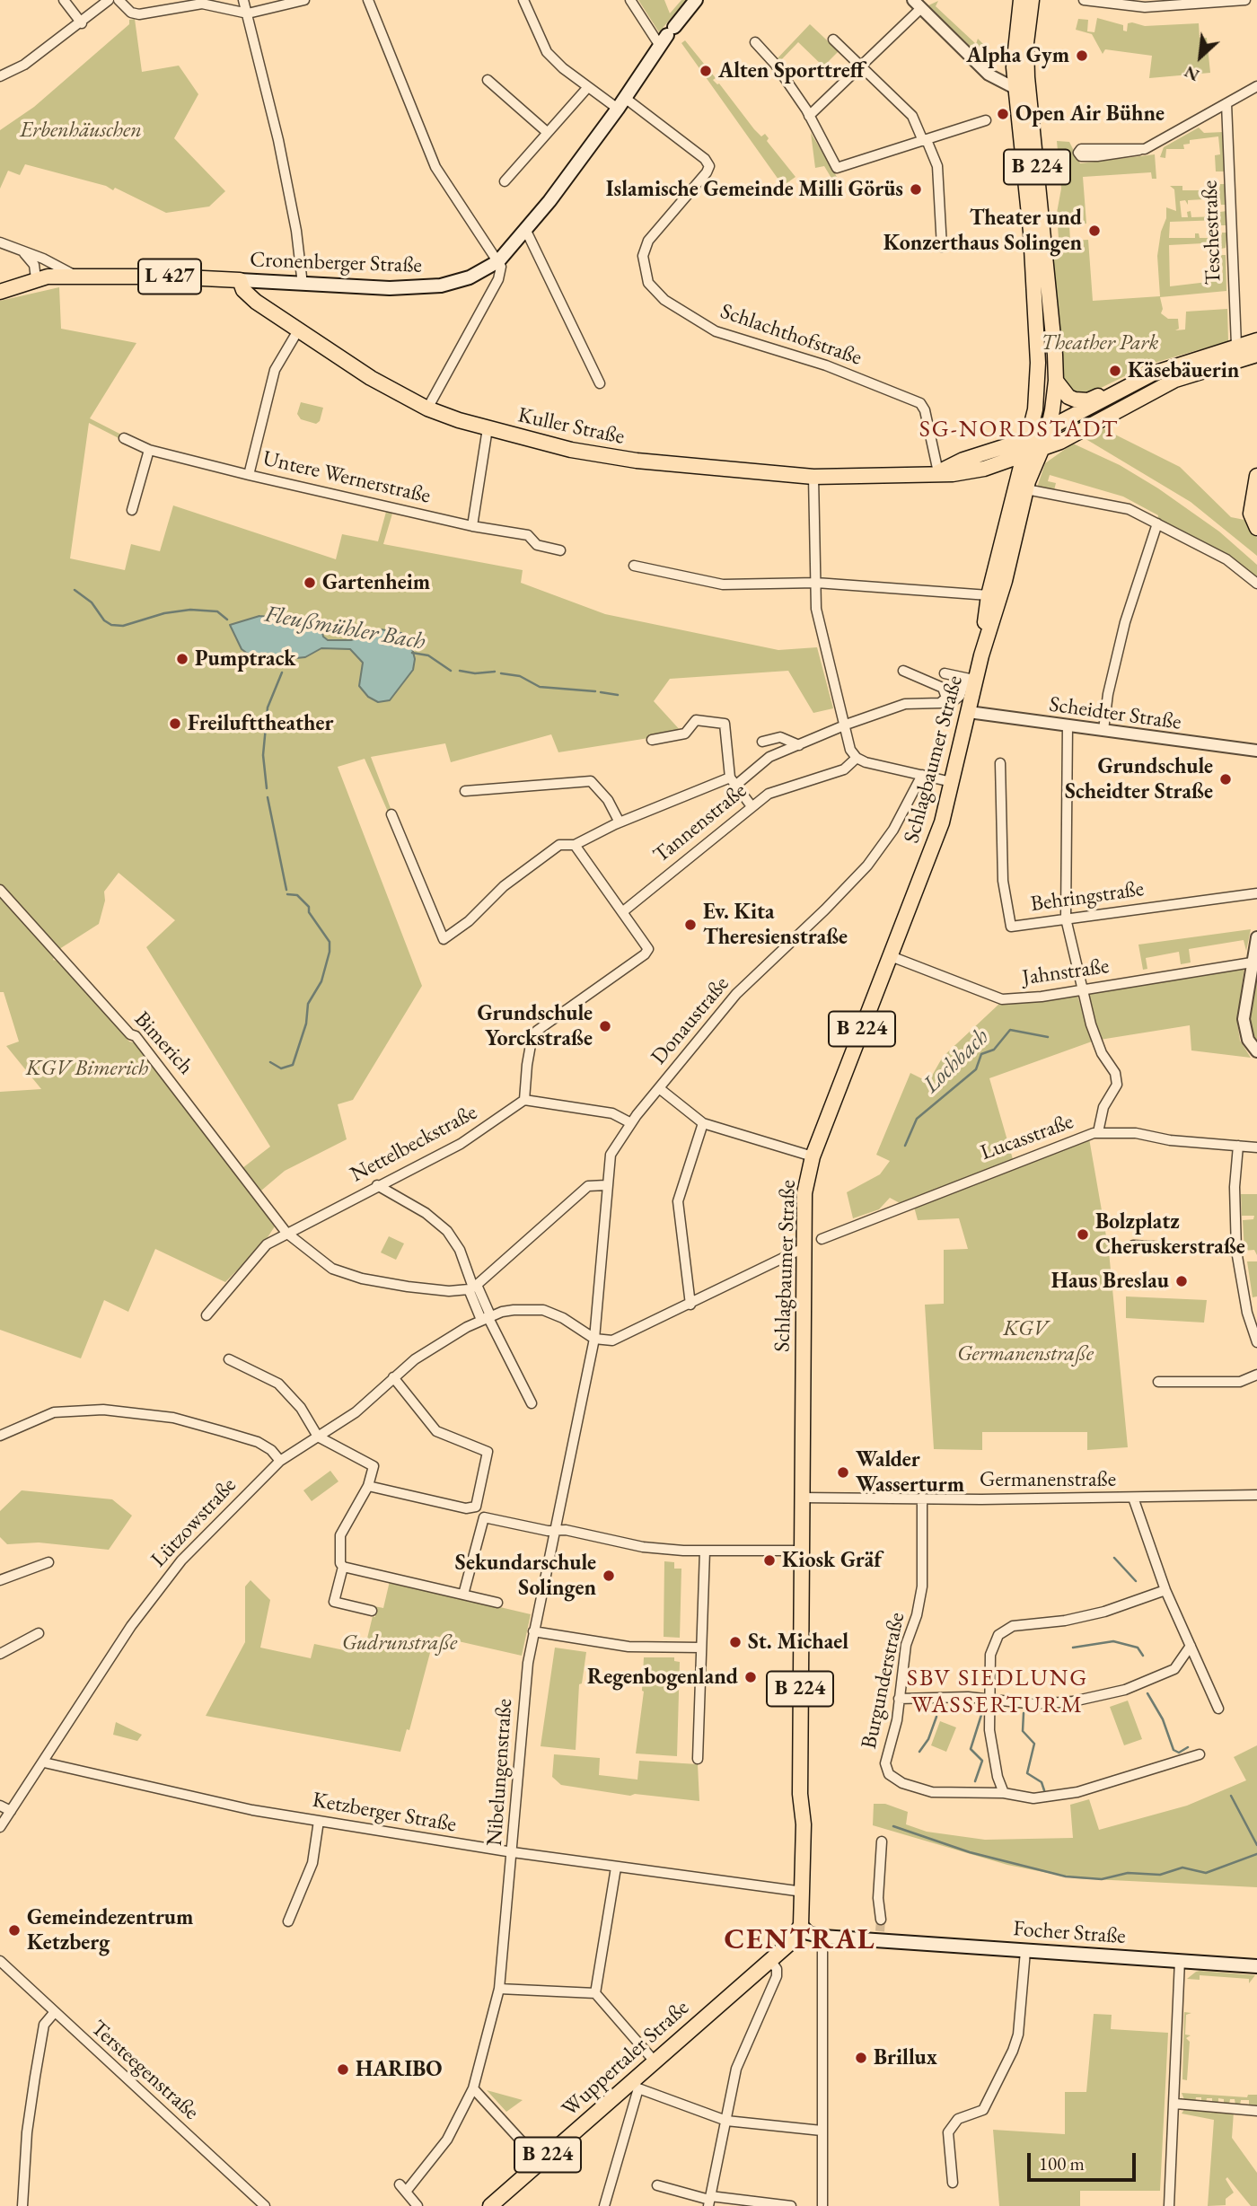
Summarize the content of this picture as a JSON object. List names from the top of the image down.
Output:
{
  "streets": {
    "main road": [
      "B 224",
      "Cronenberger Straße",
      "L 427",
      "Kuller Straße",
      "Schlagbaumer Straße",
      "Focher Straße",
      "Wuppertaler Straße"
    ],
    "street": [
      "Teschestraße",
      "Schlachthofstraße",
      "Untere Wernerstraße",
      "Scheidter Straße",
      "Tannenstraße",
      "Behringstraße",
      "Jahnstraße",
      "Donaustraße",
      "Bimerich",
      "Lucasstraße",
      "Nettelbeckstraße",
      "Germanenstraße",
      "Lützowstraße",
      "Burgunderstraße",
      "Nibelungenstraße",
      "Ketzberger Straße",
      "Tersteegenstraße"
    ]
  },
  "crossings": [
    ["B 224", "Kuller Straße"],
    ["B 224", "Schlagbaumer Straße"],
    ["Cronenberger Straße", "Schlachthofstraße"],
    ["Cronenberger Straße", "Kuller Straße"],
    ["Schlachthofstraße", "Kuller Straße"],
    ["Kuller Straße", "Schlagbaumer Straße"],
    ["Scheidter Straße", "Schlagbaumer Straße"],
    ["Schlagbaumer Straße", "Jahnstraße"],
    ["Schlagbaumer Straße", "Germanenstraße"],
    ["Schlagbaumer Straße", "Ketzberger Straße"],
    ["Schlagbaumer Straße", "Focher Straße"],
    ["Schlagbaumer Straße", "Wuppertaler Straße"],
    ["Donaustraße", "Lützowstraße"],
    ["Donaustraße", "Nibelungenstraße"],
    ["Bimerich", "Nettelbeckstraße"],
    ["Germanenstraße", "Burgunderstraße"],
    ["Lützowstraße", "Nibelungenstraße"],
    ["Lützowstraße", "Ketzberger Straße"],
    ["Nibelungenstraße", "Ketzberger Straße"],
    ["Focher Straße", "Wuppertaler Straße"]
  ],
  "districts": ["SG-NORDSTADT", "SBV SIEDLUNG WASSERTURM", "CENTRAL"],
  "water": ["Fleußmühler Bach", "Lochbach"],
  "parks": [
    "Erbenhäuschen",
    "Theather Park",
    "KGV Bimerich",
    "KGV Germanenstraße",
    "Gudrunstraße"
  ],
  "places": [
    "Alpha Gym",
    "Alten Sporttreff",
    "Open Air Bühne",
    "Islamische Gemeinde Milli Görüs",
    "Theater und Konzerthaus Solingen",
    "Käsebäuerin",
    "Gartenheim",
    "Pumptrack",
    "Freilufttheather",
    "Grundschule Scheidter Straße",
    "Ev. Kita Theresienstraße",
    "Grundschule Yorckstraße",
    "Bolzplatz Cheruskerstraße",
    "Haus Breslau",
    "Walder Wasserturm",
    "Kiosk Gräf",
    "Sekundarschule Solingen",
    "St. Michael",
    "Regenbogenland",
    "Gemeindezentrum Ketzberg",
    "Brillux",
    "HARIBO"
  ],
  "scale_bar": "100 m",
  "north": "bottom left"
}
